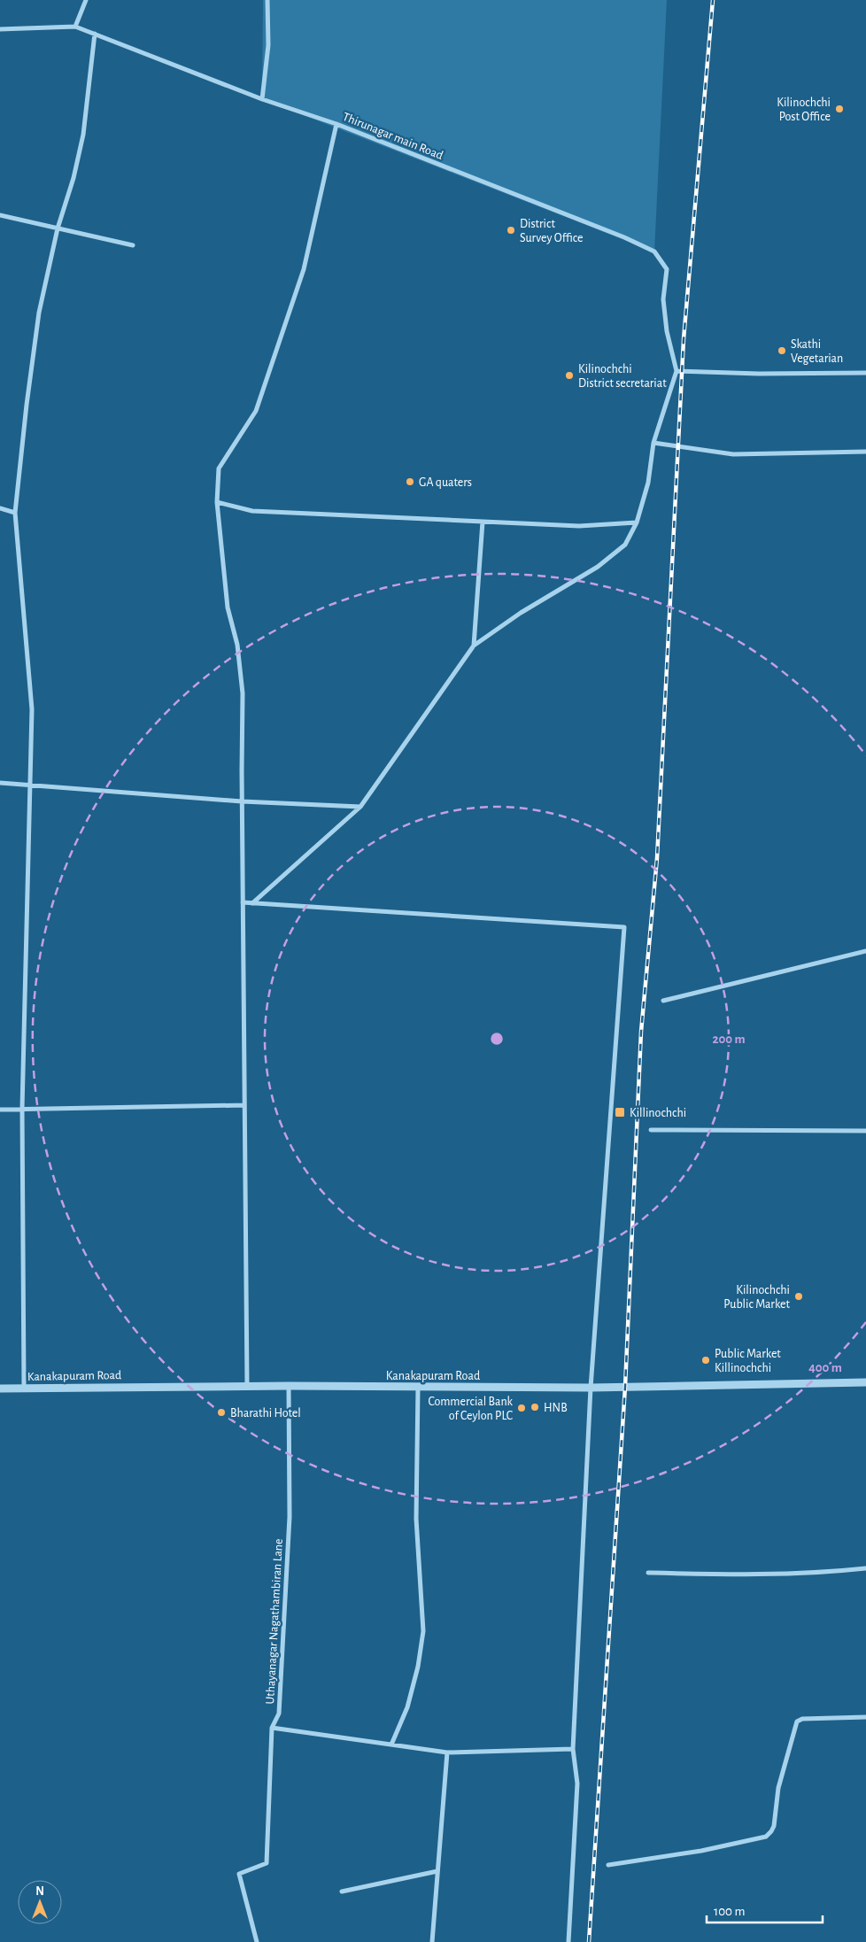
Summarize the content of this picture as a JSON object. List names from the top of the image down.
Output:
{
  "streets": {
    "street": ["Thirunagar main Road", "Kanakapuram Road", "Uthayanagar Nagathambiran Lane"]
  },
  "crossings": [
    ["Kanakapuram Road", "Uthayanagar Nagathambiran Lane"]
  ],
  "places": {
    "other": [
      "Kilinochchi Post Office",
      "District Survey Office",
      "Skathi Vegetarian",
      "Kilinochchi District secretariat",
      "GA quaters",
      "Kilinochchi Public Market",
      "Public Market Killinochchi",
      "HNB",
      "Commercial Bank of Ceylon PLC",
      "Bharathi Hotel"
    ],
    "transit": ["Killinochchi"]
  },
  "scale_bar": "100 m",
  "north": "top",
  "rings": ["200 m", "400 m"]
}
